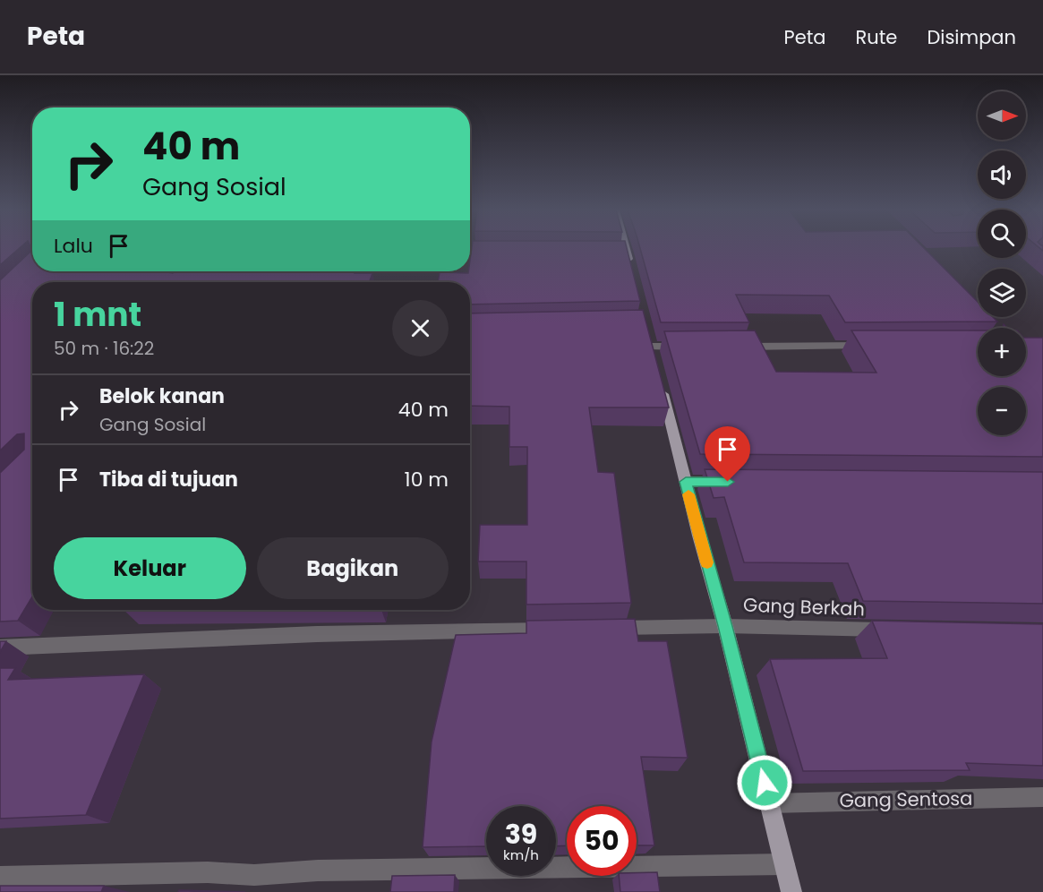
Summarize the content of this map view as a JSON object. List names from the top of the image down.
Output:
{
  "streets": {
    "street": ["Gang Berkah", "Gang Sentosa"]
  },
  "north": "right",
  "page": {
    "header": "Peta",
    "nav": ["Peta", "Rute", "Disimpan"],
    "map_buttons": ["+", "−"],
    "turn": ["40 m", "Gang Sosial"],
    "then": "Lalu",
    "heading": ["1 mnt", "50 m · 16:22"],
    "list": [
      {
        "name": "Belok kanan",
        "note": "Gang Sosial",
        "value": "40 m"
      },
      {
        "name": "Tiba di tujuan",
        "value": "10 m"
      }
    ],
    "buttons": ["Keluar", "Bagikan"],
    "speed": "39 km/h",
    "limit": "50"
  }
}
